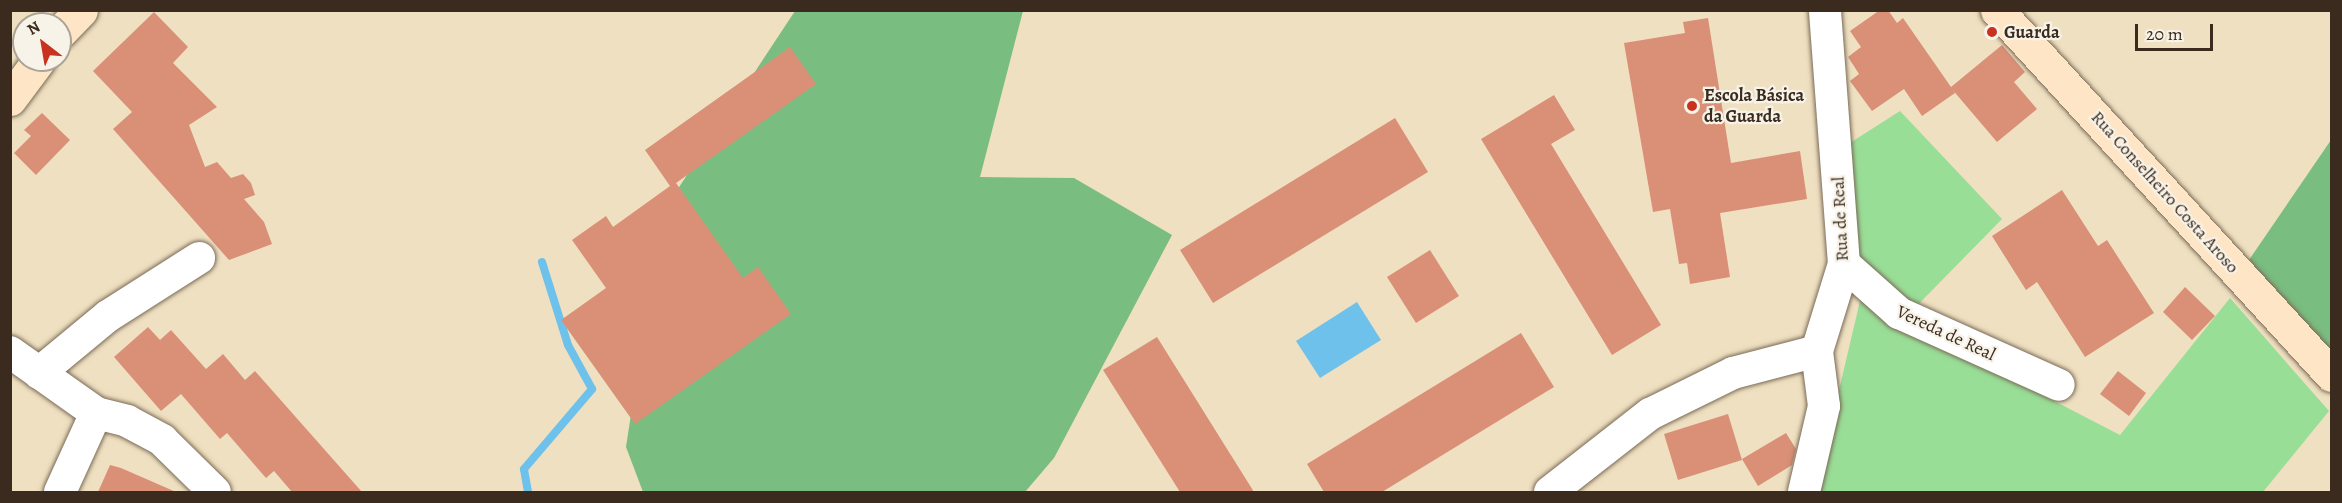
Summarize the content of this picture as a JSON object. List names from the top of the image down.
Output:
{
  "streets": {
    "main road": ["Rua Conselheiro Costa Aroso"],
    "street": ["Rua de Real", "Vereda de Real"]
  },
  "crossings": [
    ["Rua de Real", "Vereda de Real"]
  ],
  "places": ["Guarda", "Escola Básica da Guarda"],
  "scale_bar": "20 m",
  "north": "top left"
}
